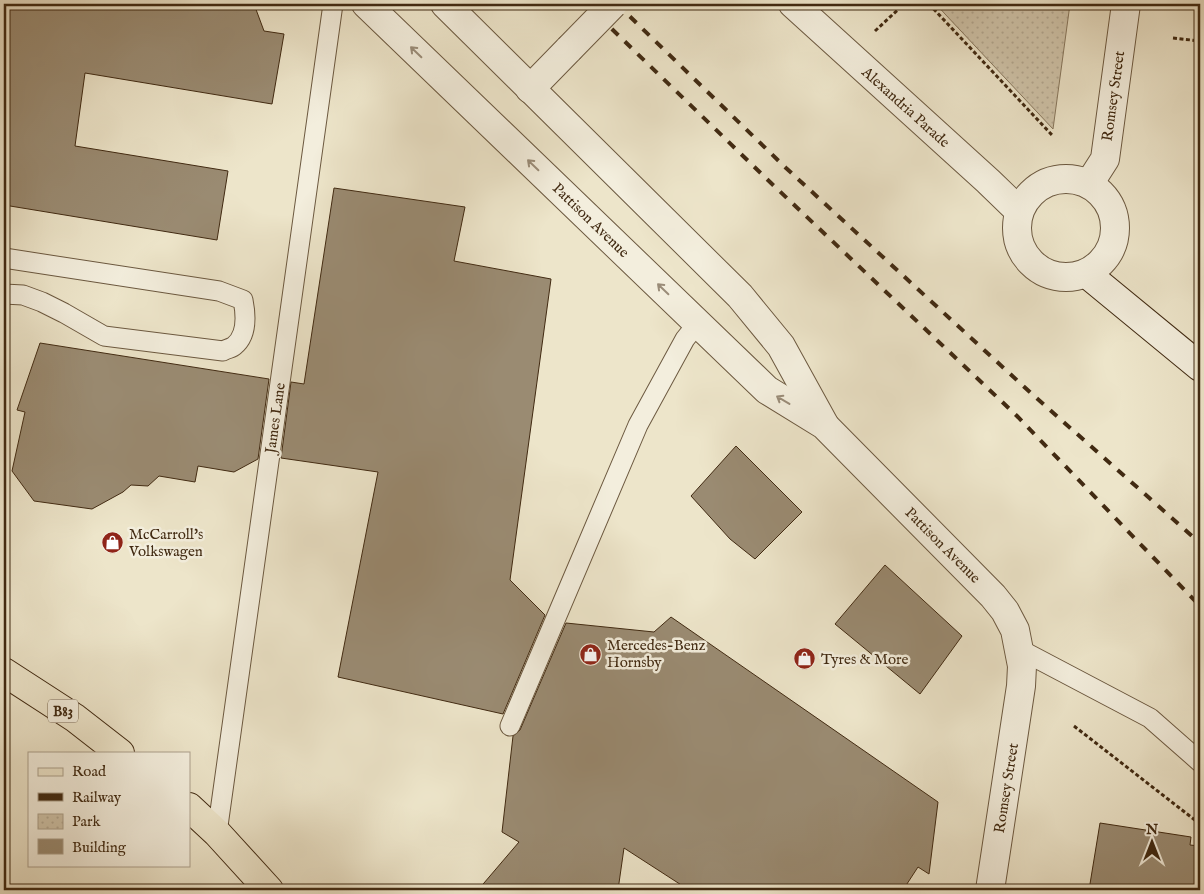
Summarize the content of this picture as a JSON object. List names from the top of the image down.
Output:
{
  "streets": {
    "main road": ["B83"],
    "street": ["Romsey Street", "Alexandria Parade", "Pattison Avenue"],
    "lane": ["James Lane"]
  },
  "crossings": [
    ["Romsey Street", "Alexandria Parade"],
    ["Romsey Street", "Pattison Avenue"]
  ],
  "places": {
    "shop": ["McCarroll's Volkswagen", "Mercedes-Benz Hornsby", "Tyres & More"]
  },
  "legend": [
    "Road",
    "Railway",
    "Park",
    "Building"
  ],
  "north": "top"
}
